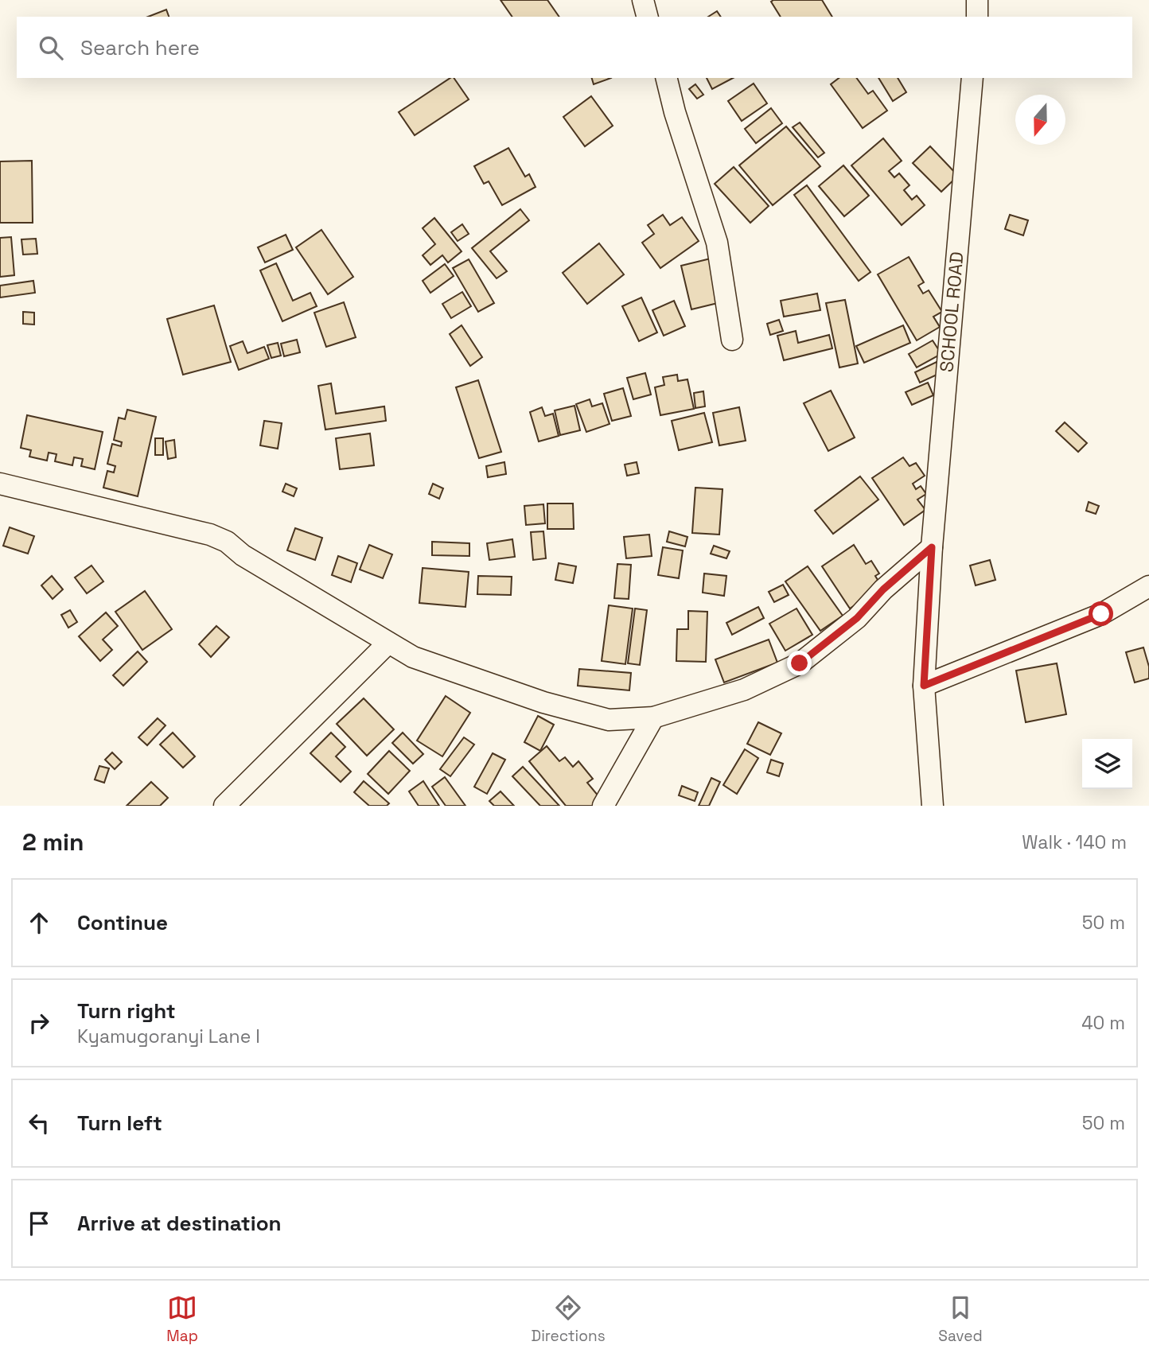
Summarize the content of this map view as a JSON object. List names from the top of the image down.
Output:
{
  "streets": {
    "street": ["SCHOOL ROAD"]
  },
  "north": "bottom",
  "page": {
    "search": "Search here",
    "heading": ["2 min", "Walk · 140 m"],
    "list": [
      ["Continue", "50 m"],
      ["Turn right", "Kyamugoranyi Lane I", "40 m"],
      ["Turn left", "50 m"],
      "Arrive at destination"
    ],
    "nav": ["Map", "Directions", "Saved"]
  }
}
